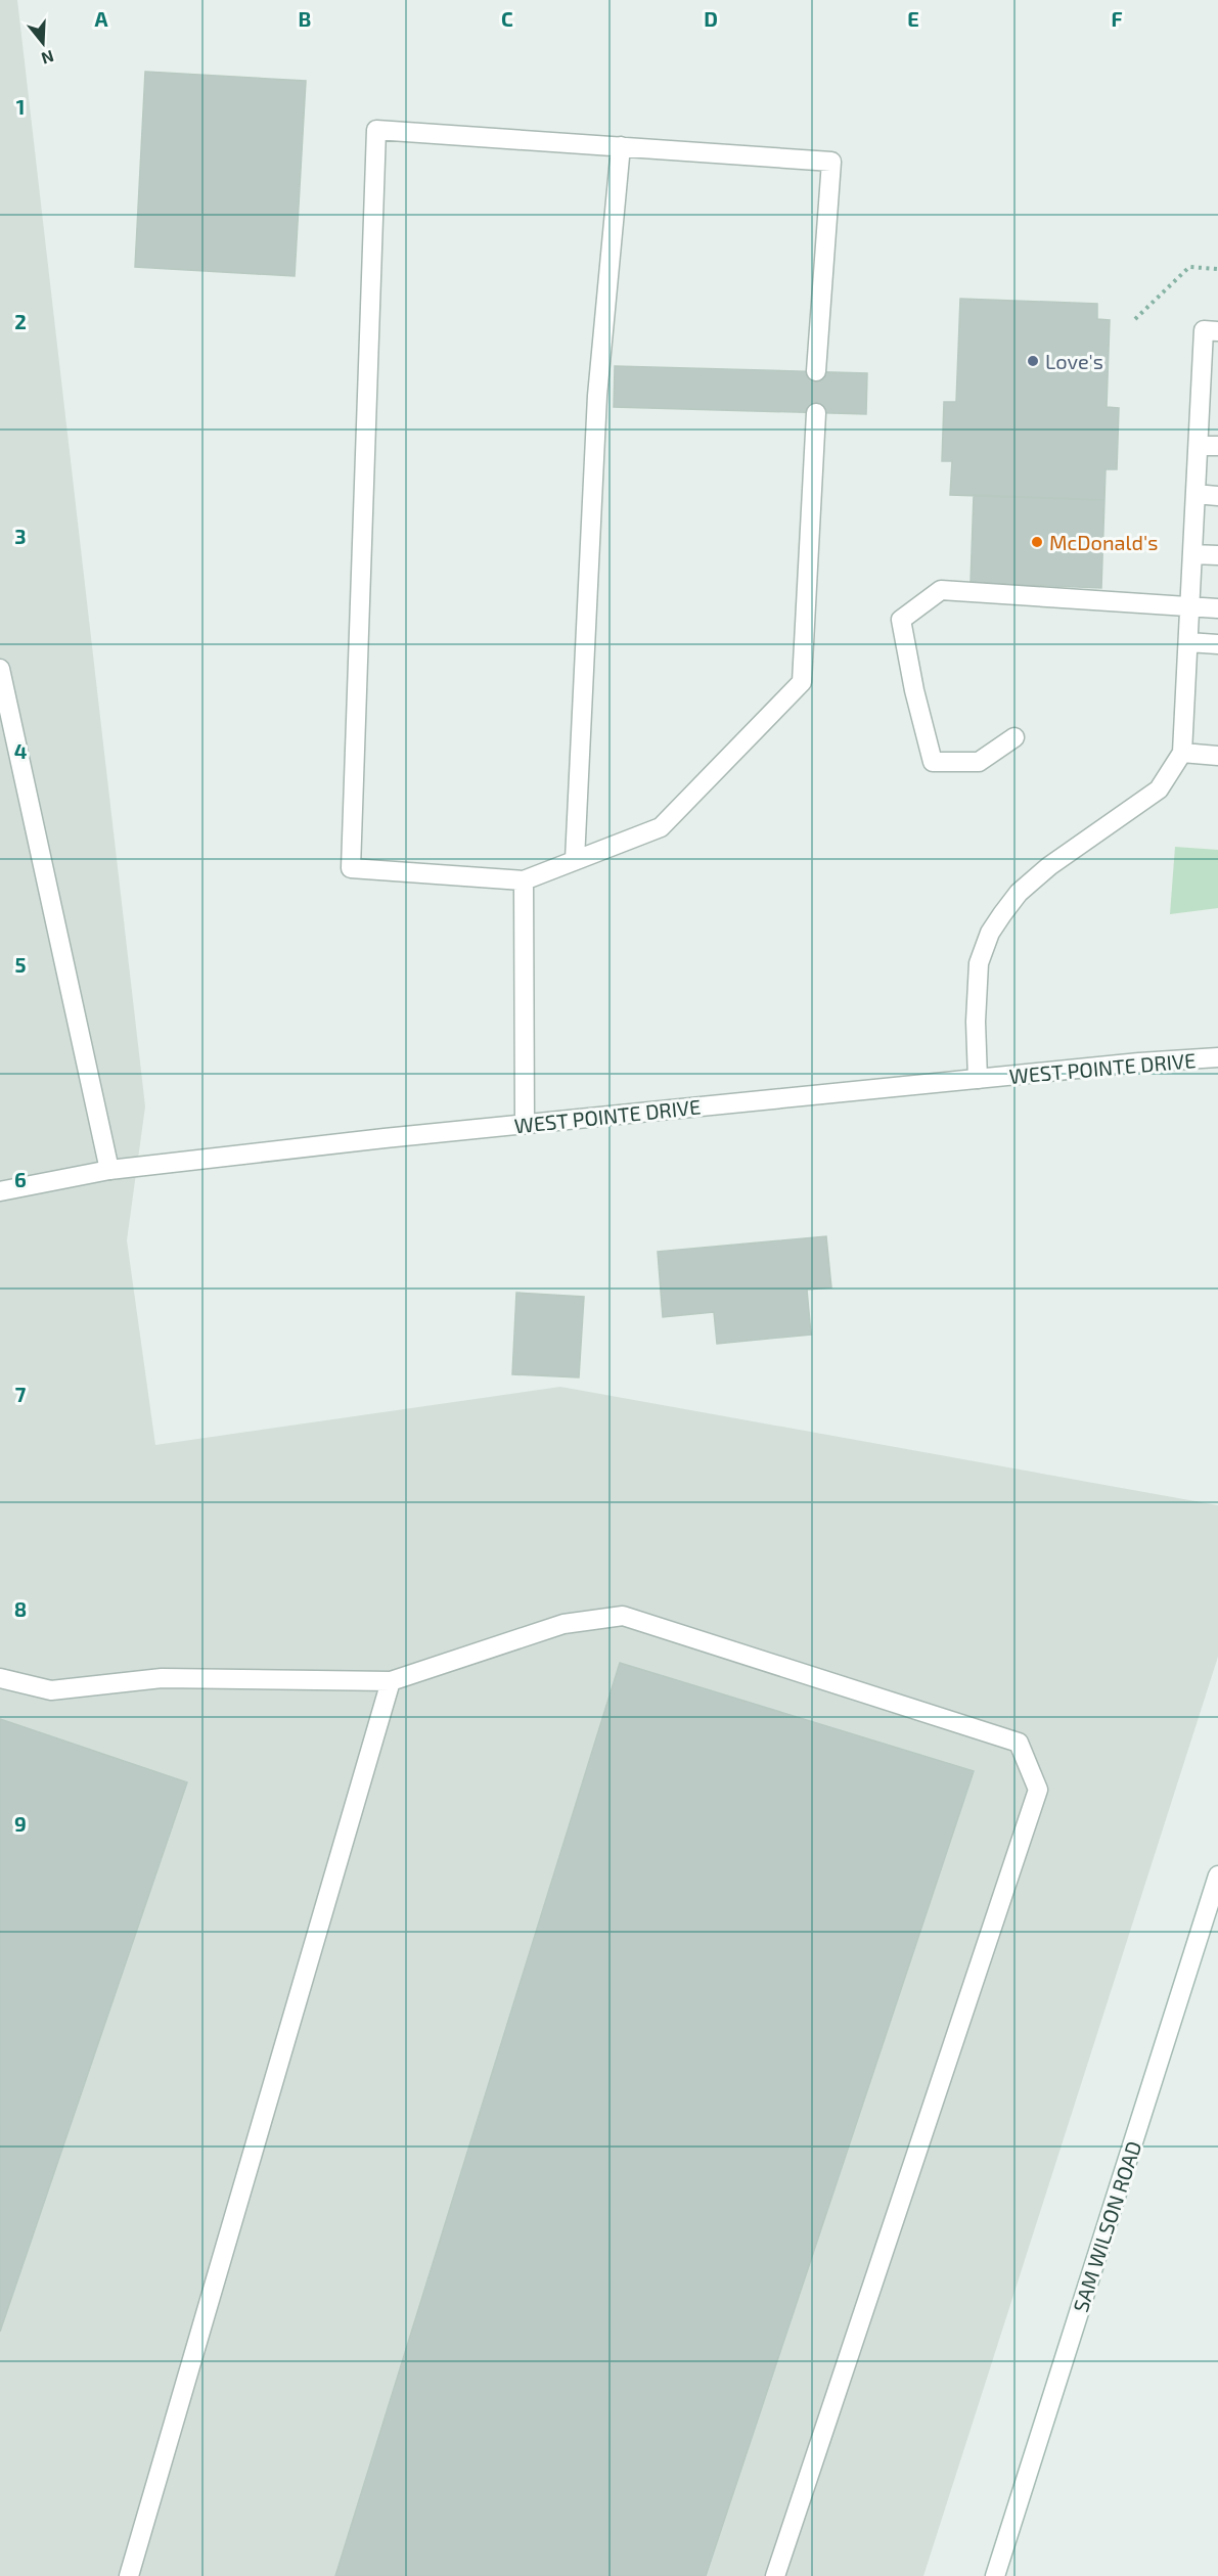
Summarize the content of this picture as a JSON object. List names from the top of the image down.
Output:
{
  "streets": {
    "street": ["WEST POINTE DRIVE", "SAM WILSON ROAD"]
  },
  "places": ["Love's", "McDonald's"],
  "north": "bottom",
  "grid": {
    "columns": [
      "A",
      "B",
      "C",
      "D",
      "E",
      "F"
    ],
    "rows": [
      "1",
      "2",
      "3",
      "4",
      "5",
      "6",
      "7",
      "8",
      "9"
    ]
  }
}
